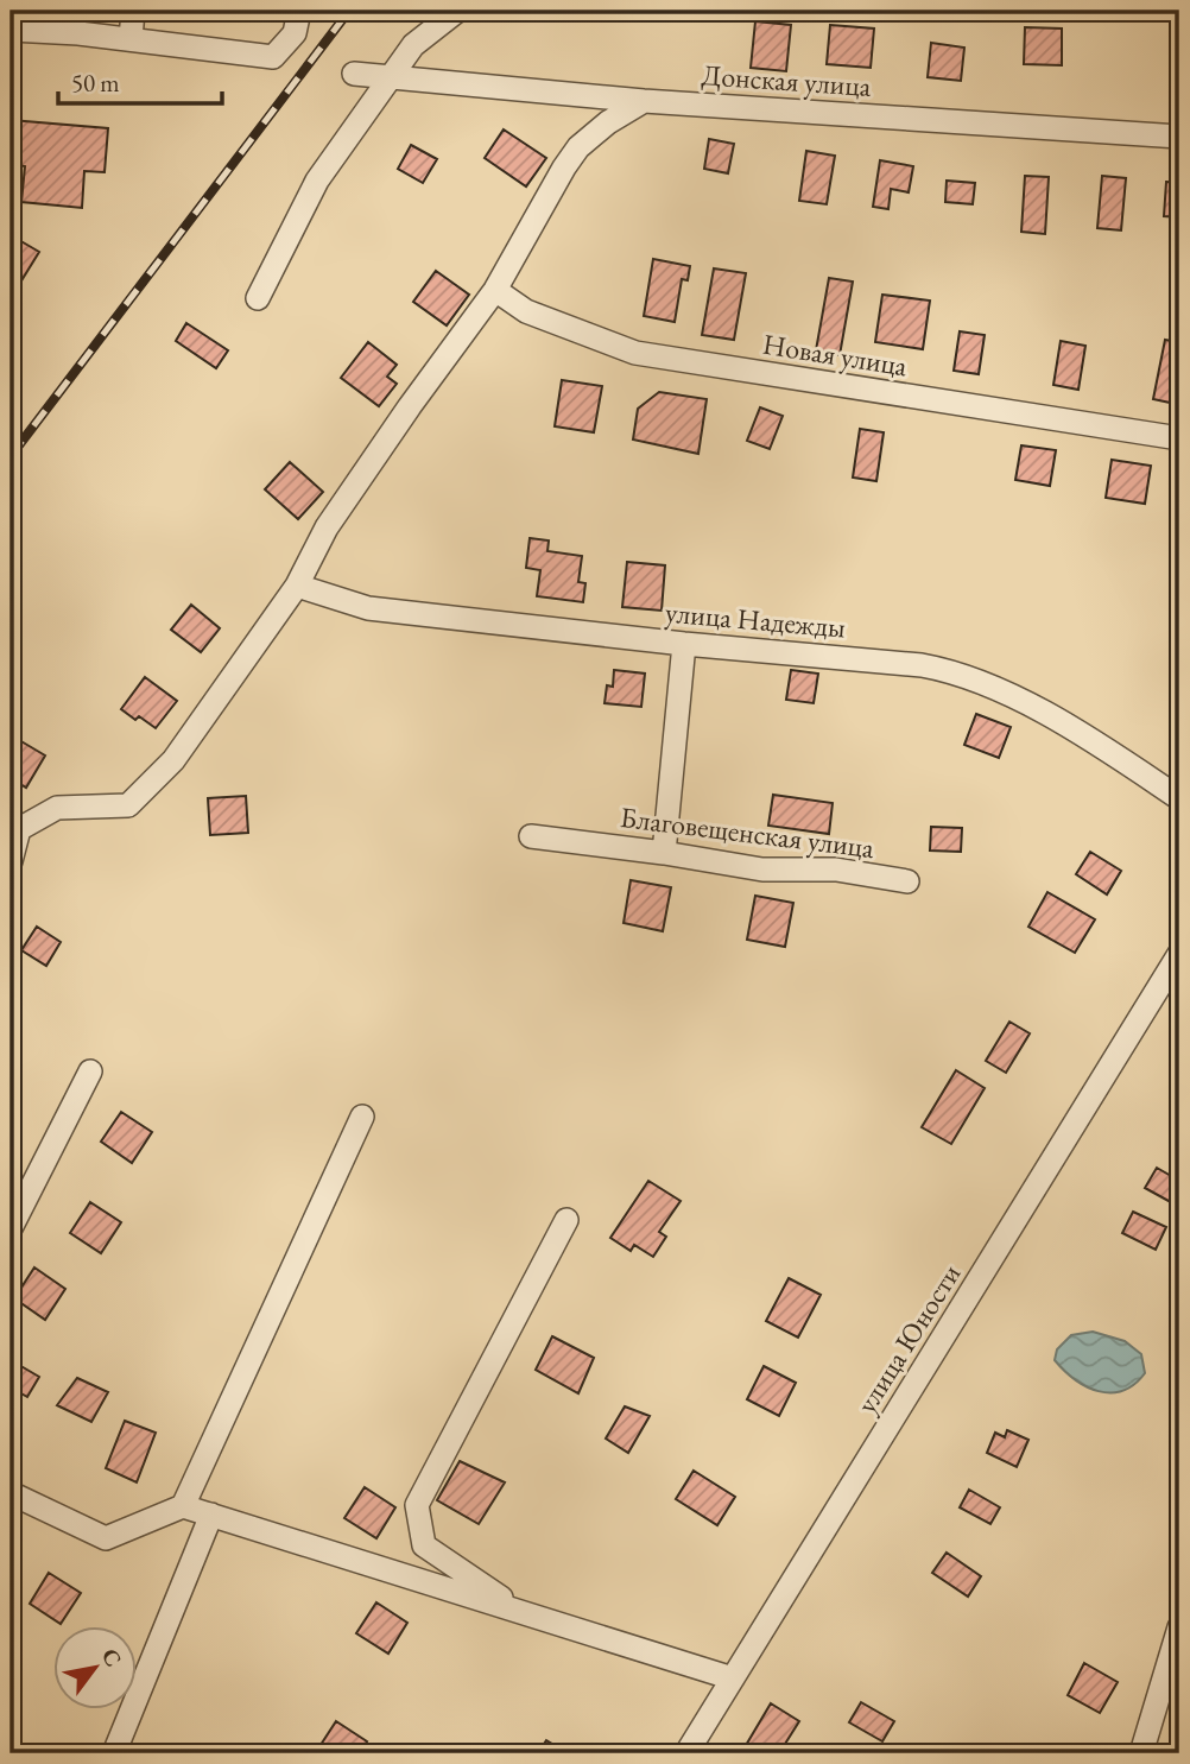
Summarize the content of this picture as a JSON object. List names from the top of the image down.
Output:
{
  "streets": {
    "street": [
      "Донская улица",
      "Новая улица",
      "улица Надежды",
      "Благовещенская улица",
      "улица Юности"
    ]
  },
  "scale_bar": "50 m",
  "north": "top right"
}
